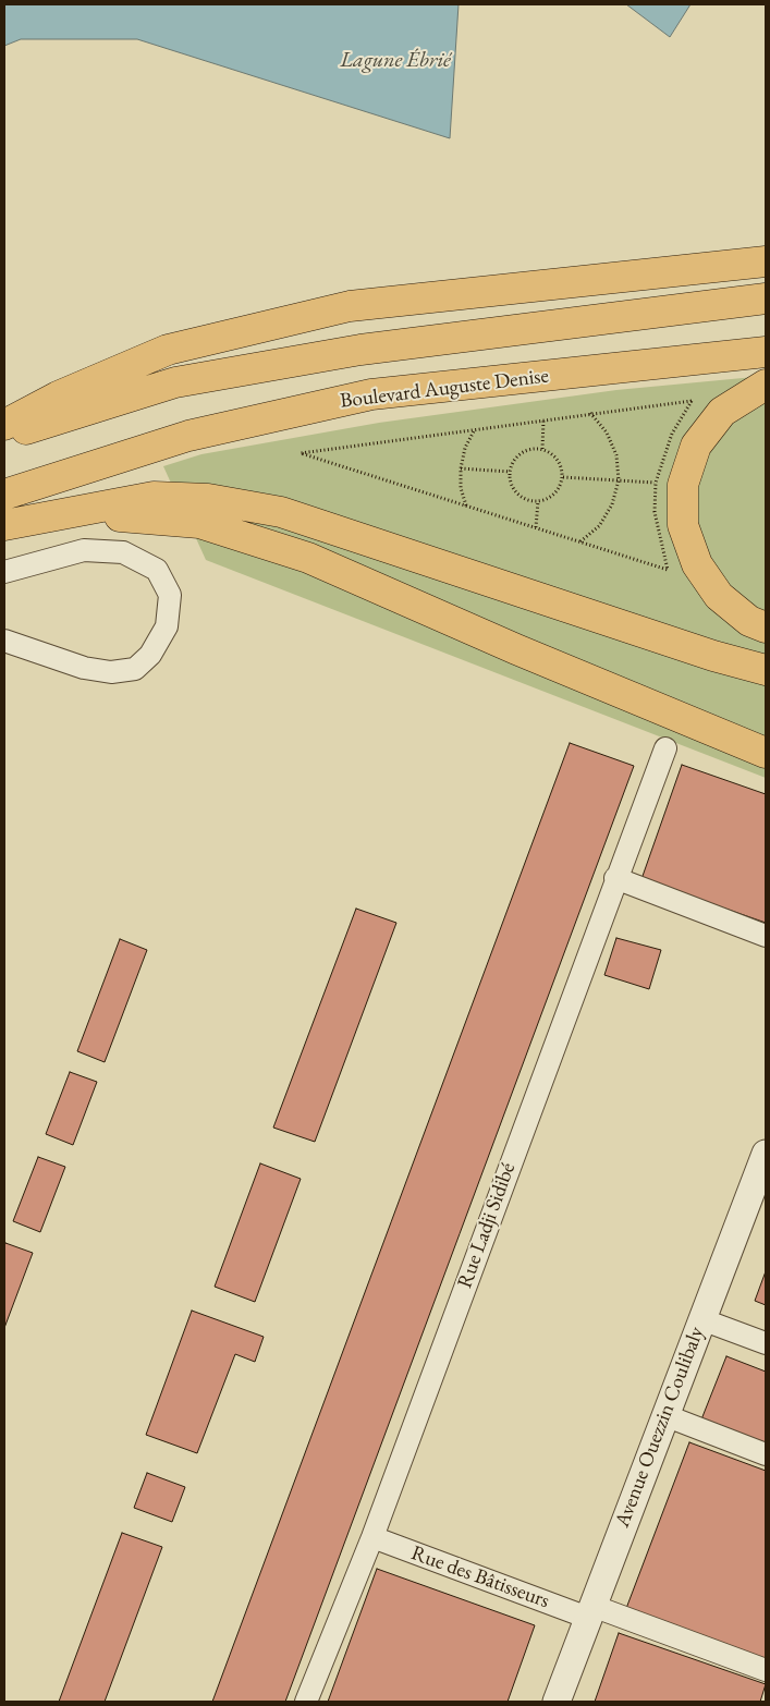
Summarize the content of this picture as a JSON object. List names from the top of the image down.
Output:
{
  "streets": {
    "highway": ["Boulevard Auguste Denise"],
    "street": ["Rue Ladji Sidibé", "Avenue Ouezzin Coulibaly", "Rue des Bâtisseurs"]
  },
  "crossings": [
    ["Rue Ladji Sidibé", "Rue des Bâtisseurs"],
    ["Avenue Ouezzin Coulibaly", "Rue des Bâtisseurs"]
  ],
  "water": ["Lagune Ébrié"]
}
